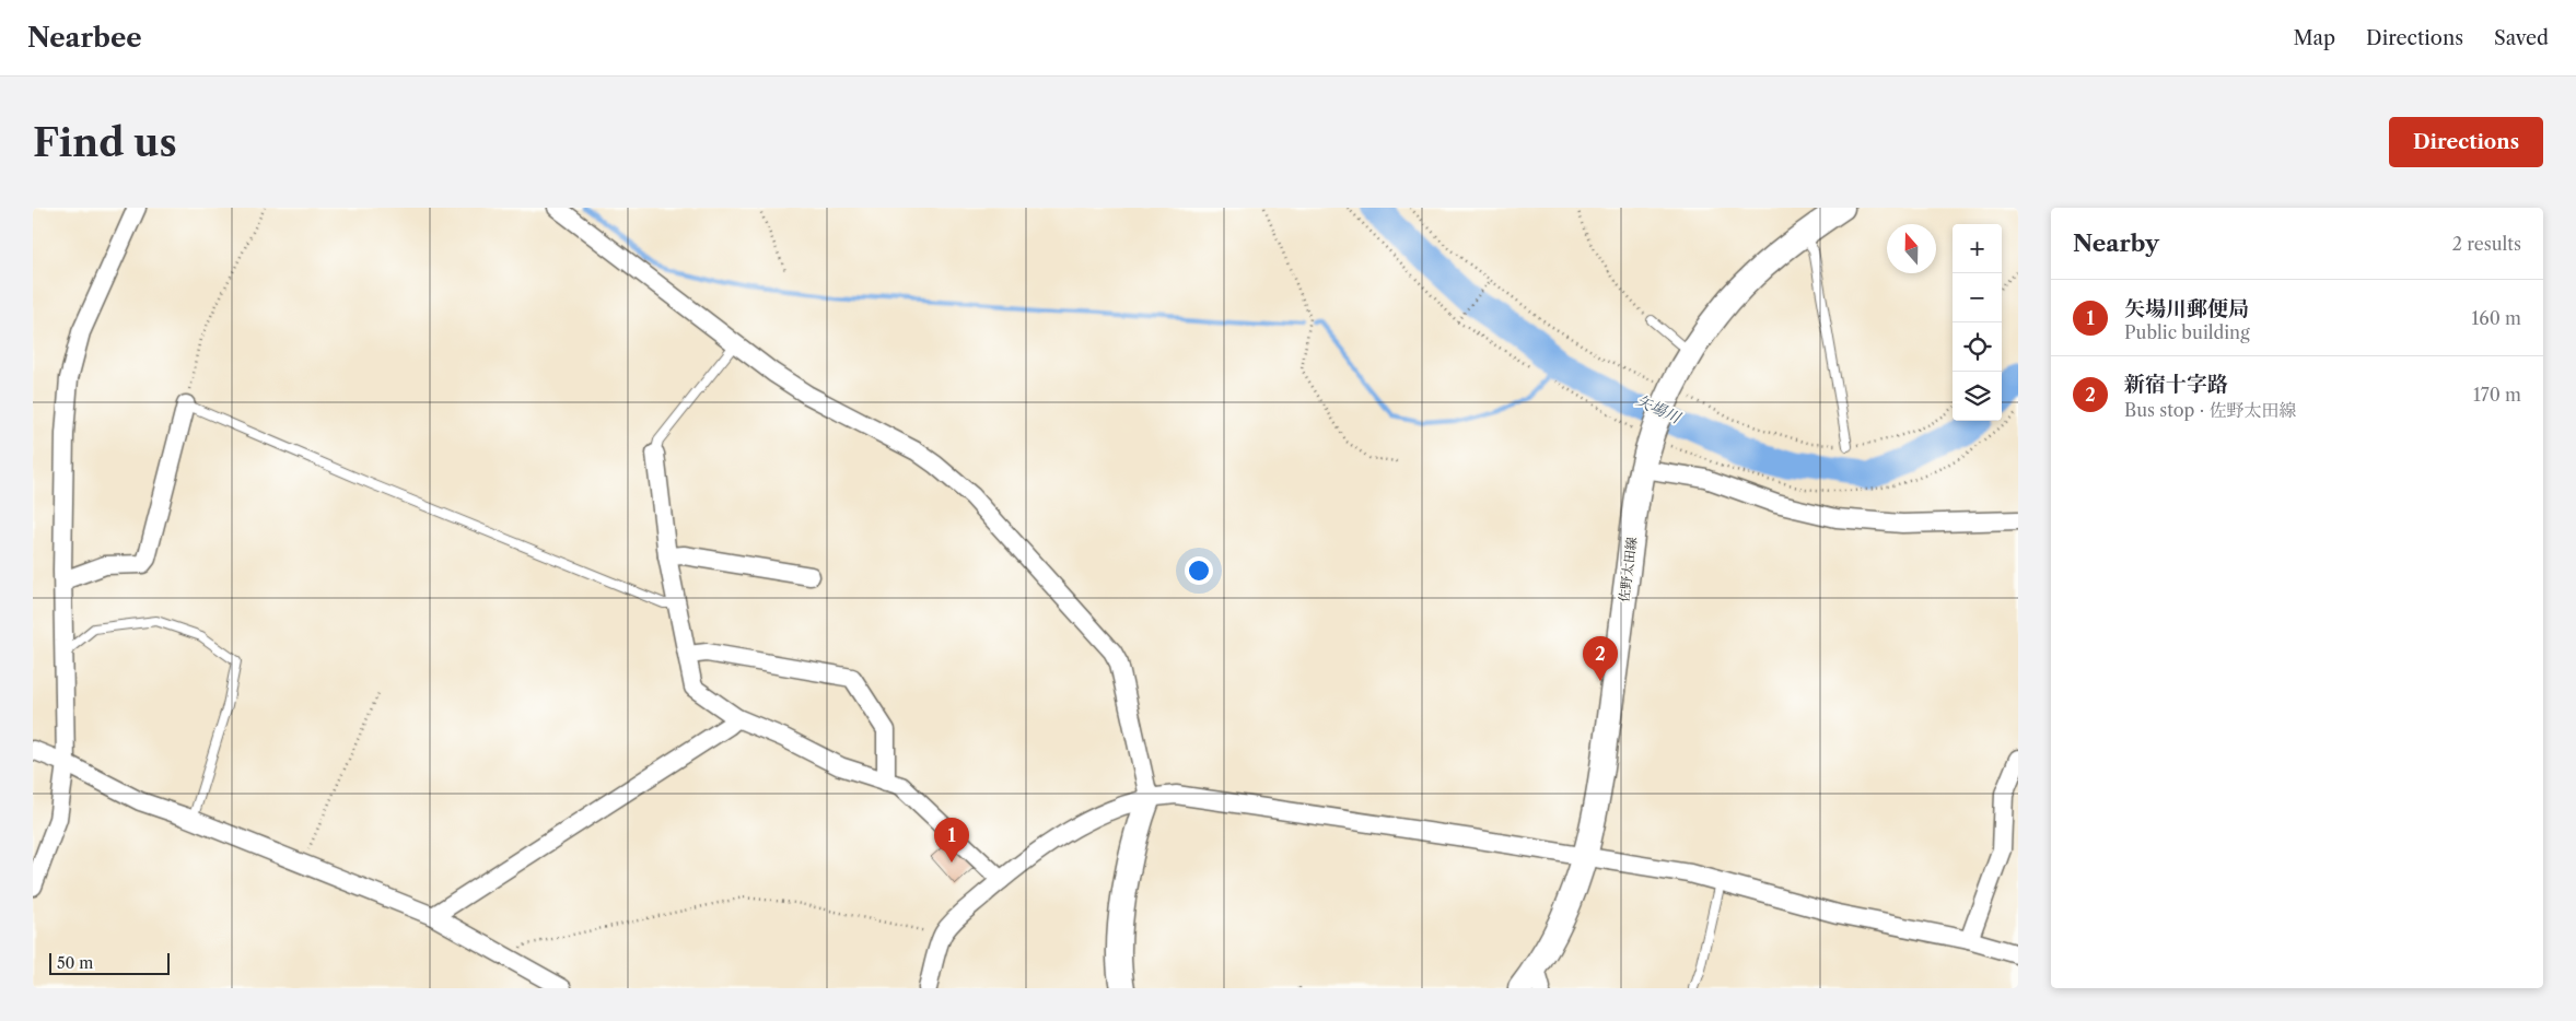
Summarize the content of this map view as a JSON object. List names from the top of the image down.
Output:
{
  "streets": {
    "main road": ["佐野太田線"]
  },
  "water": ["矢場川"],
  "scale_bar": "50 m",
  "north": "top",
  "page": {
    "header": "Nearbee",
    "nav": ["Map", "Directions", "Saved"],
    "buttons": "Directions",
    "title": "Find us",
    "heading": ["Nearby", "2 results"],
    "map_buttons": ["+", "−"],
    "list": [
      {
        "mark": "1",
        "name": "矢場川郵便局",
        "note": "Public building",
        "value": "160 m"
      },
      {
        "mark": "2",
        "name": "新宿十字路",
        "note": "Bus stop · 佐野太田線",
        "value": "170 m"
      }
    ],
    "pins": ["2", "1"],
    "scale": "50 m"
  }
}
